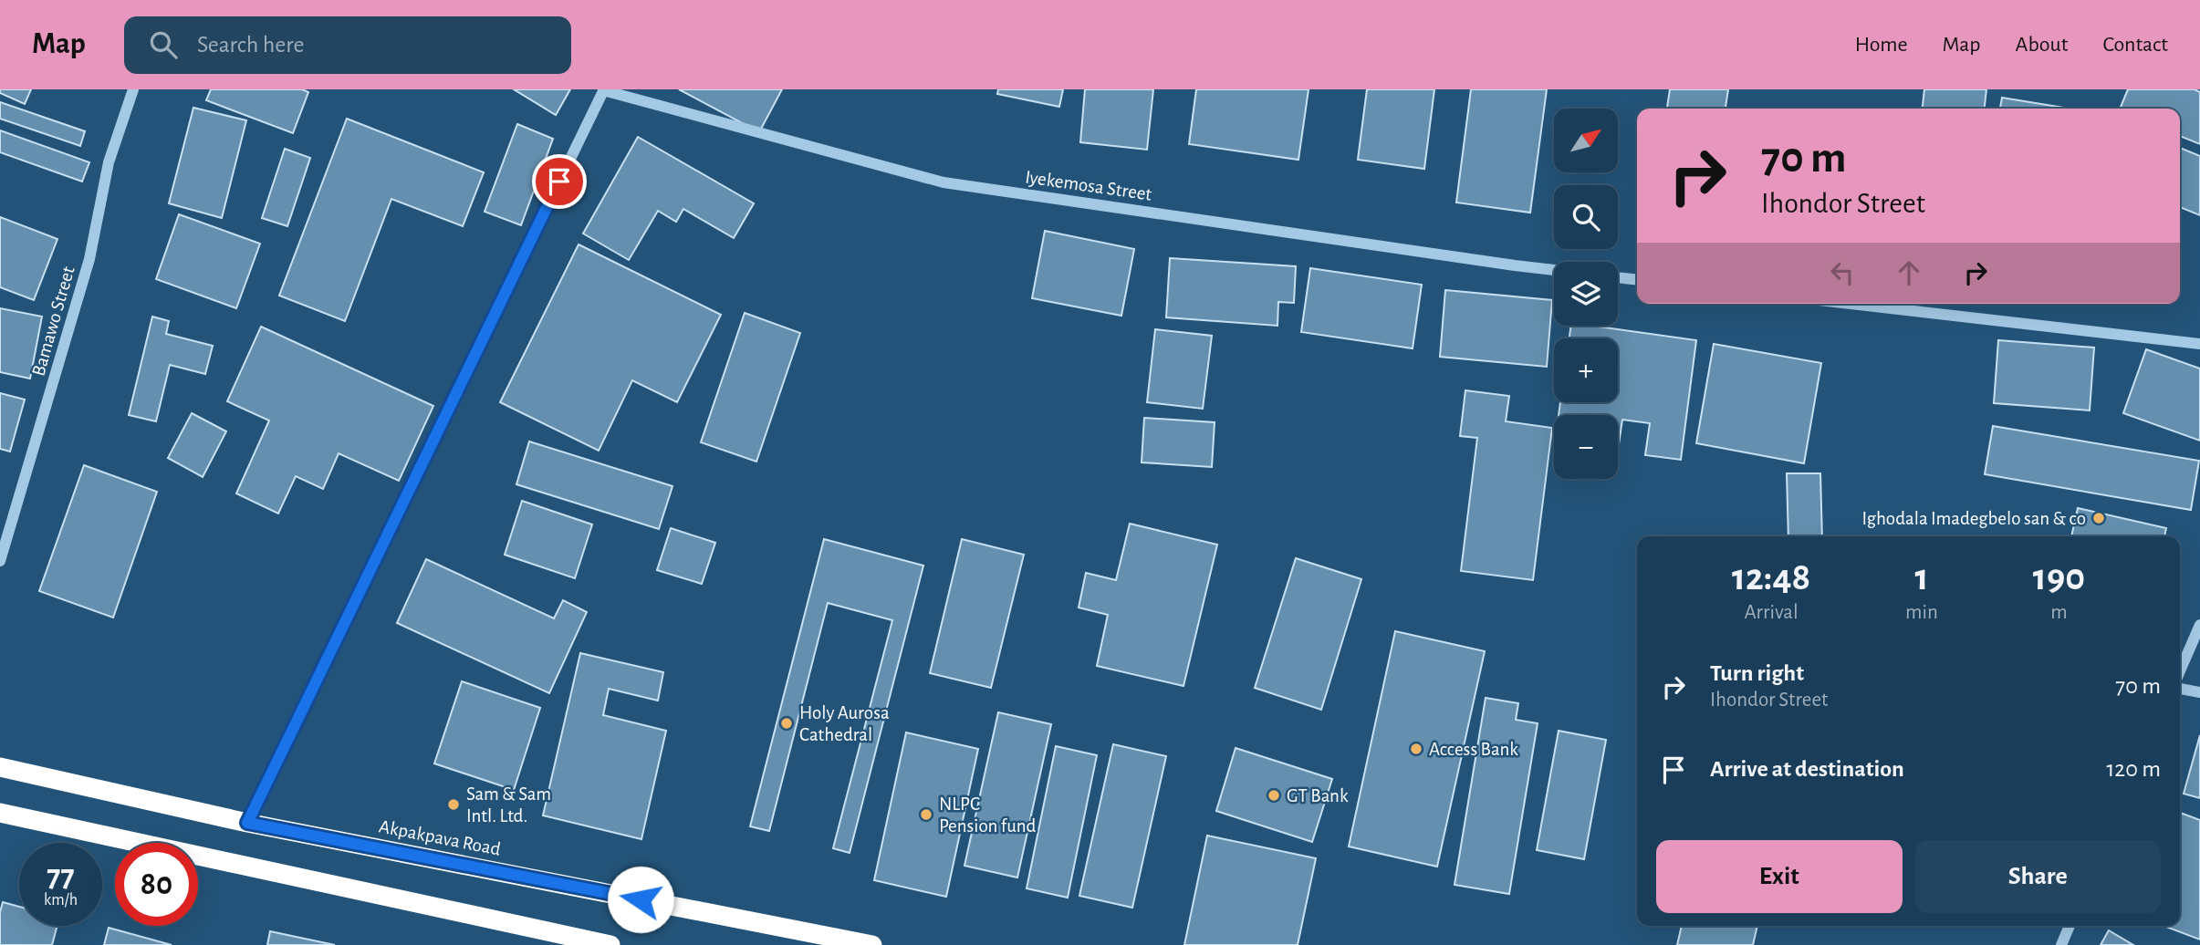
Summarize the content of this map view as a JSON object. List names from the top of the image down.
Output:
{
  "streets": {
    "highway": ["Akpakpava Road"],
    "street": ["Iyekemosa Street", "Bamawo Street"]
  },
  "places": [
    "Ighodala Imadegbelo san & co",
    "Holy Aurosa Cathedral",
    "Access Bank",
    "GT Bank",
    "Sam & Sam Intl. Ltd.",
    "NLPC Pension fund"
  ],
  "north": "top right",
  "page": {
    "header": "Map",
    "search": "Search here",
    "nav": [
      "Home",
      "Map",
      "About",
      "Contact"
    ],
    "map_buttons": ["+", "−"],
    "turn": ["70 m", "Ihondor Street"],
    "eta": [
      "12:48",
      "Arrival",
      "1",
      "min",
      "190",
      "m"
    ],
    "list": [
      {
        "name": "Turn right",
        "note": "Ihondor Street",
        "value": "70 m"
      },
      {
        "name": "Arrive at destination",
        "value": "120 m"
      }
    ],
    "buttons": ["Exit", "Share"],
    "speed": "77 km/h",
    "limit": "80"
  }
}
